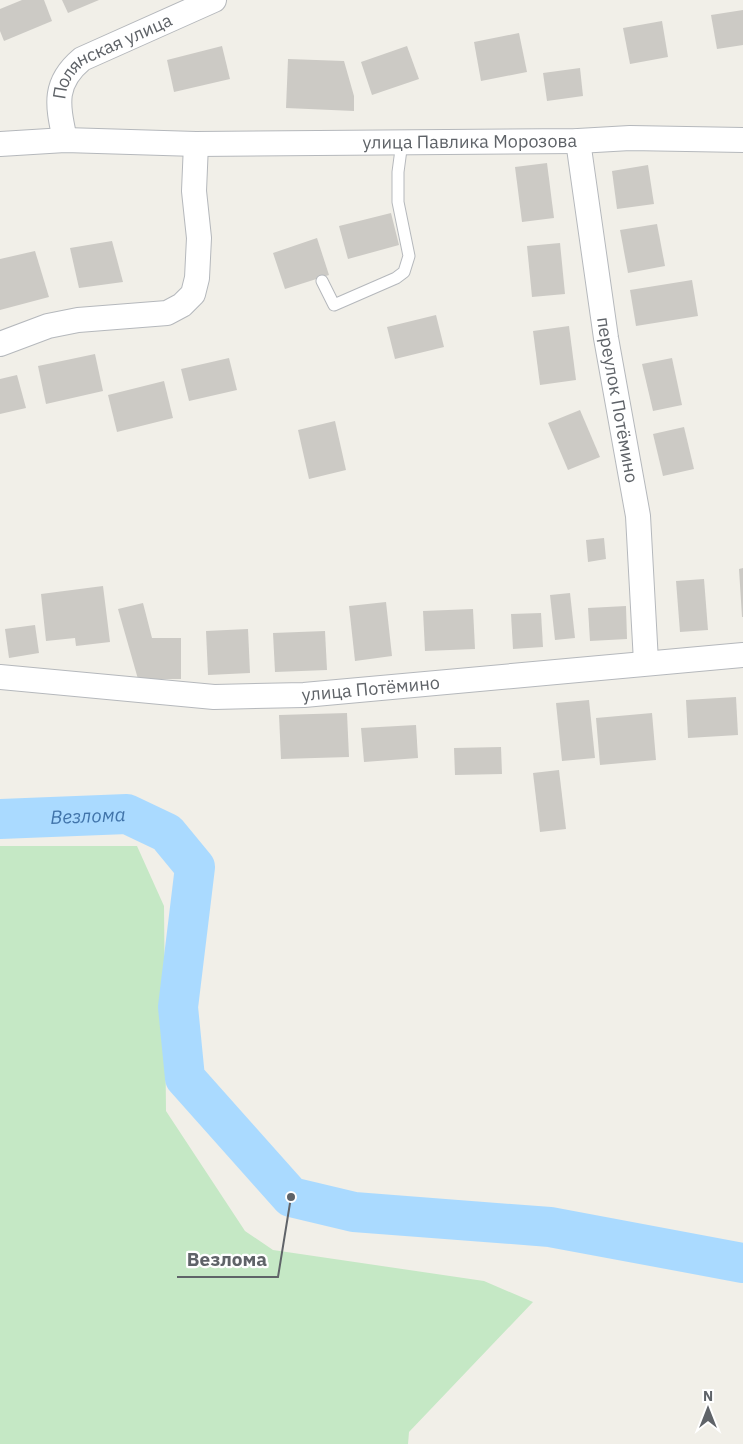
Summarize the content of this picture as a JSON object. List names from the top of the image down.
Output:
{
  "streets": {
    "street": [
      "Полянская улица",
      "улица Павлика Морозова",
      "переулок Потёмино",
      "улица Потёмино"
    ]
  },
  "crossings": [
    ["Полянская улица", "улица Павлика Морозова"],
    ["улица Павлика Морозова", "переулок Потёмино"],
    ["переулок Потёмино", "улица Потёмино"]
  ],
  "water": ["Везлома"],
  "places": ["Везлома"],
  "north": "top"
}
